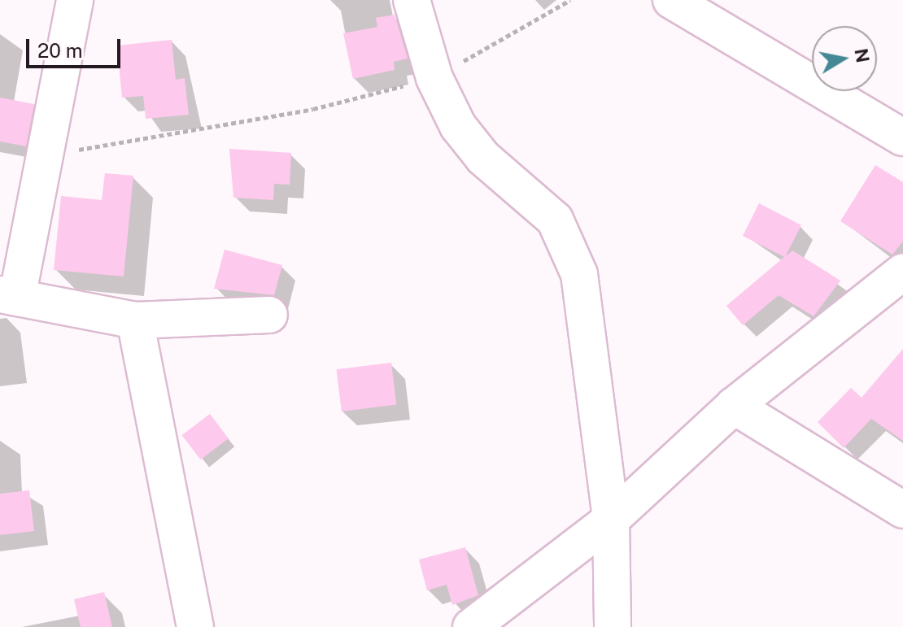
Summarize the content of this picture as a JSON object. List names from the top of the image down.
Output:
{
  "scale_bar": "20 m",
  "north": "right"
}
